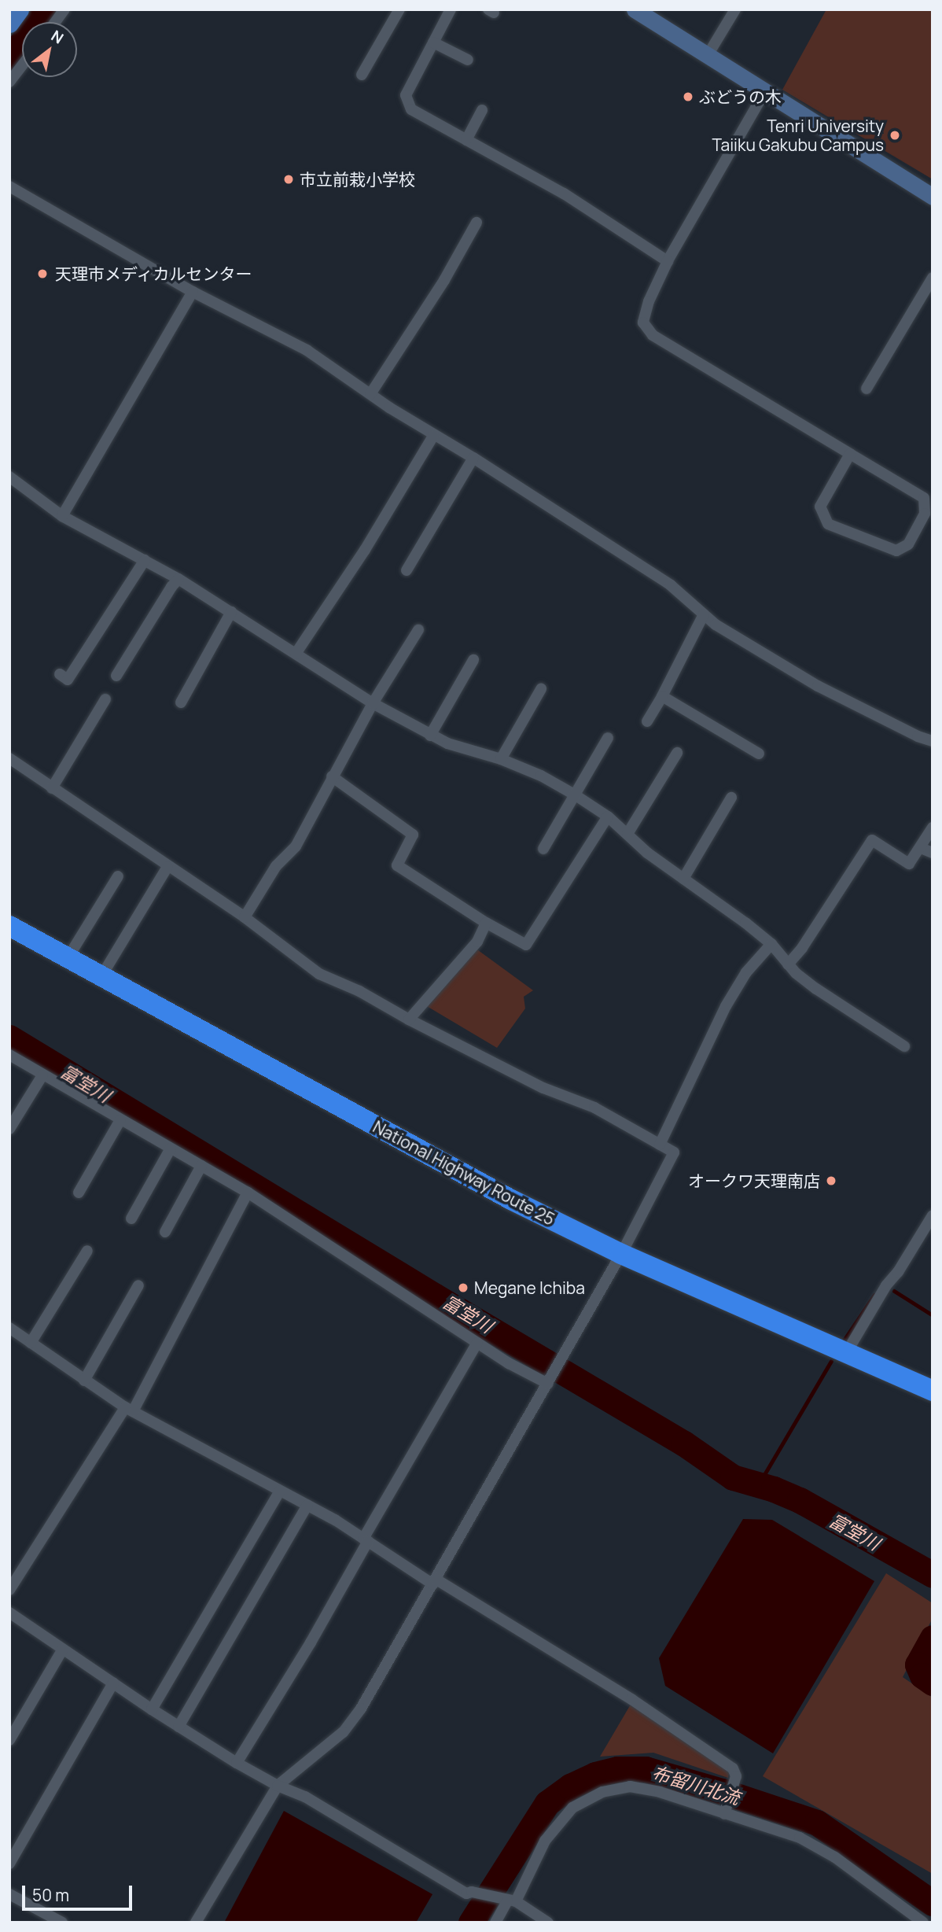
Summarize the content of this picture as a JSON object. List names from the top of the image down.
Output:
{
  "streets": {
    "highway": ["National Highway Route 25"]
  },
  "water": ["富堂川", "布留川北流"],
  "places": [
    "ぶどうの木",
    "Tenri University Taiiku Gakubu Campus",
    "市立前栽小学校",
    "天理市メディカルセンター",
    "オークワ天理南店",
    "Megane Ichiba"
  ],
  "scale_bar": "50 m",
  "north": "top right"
}
